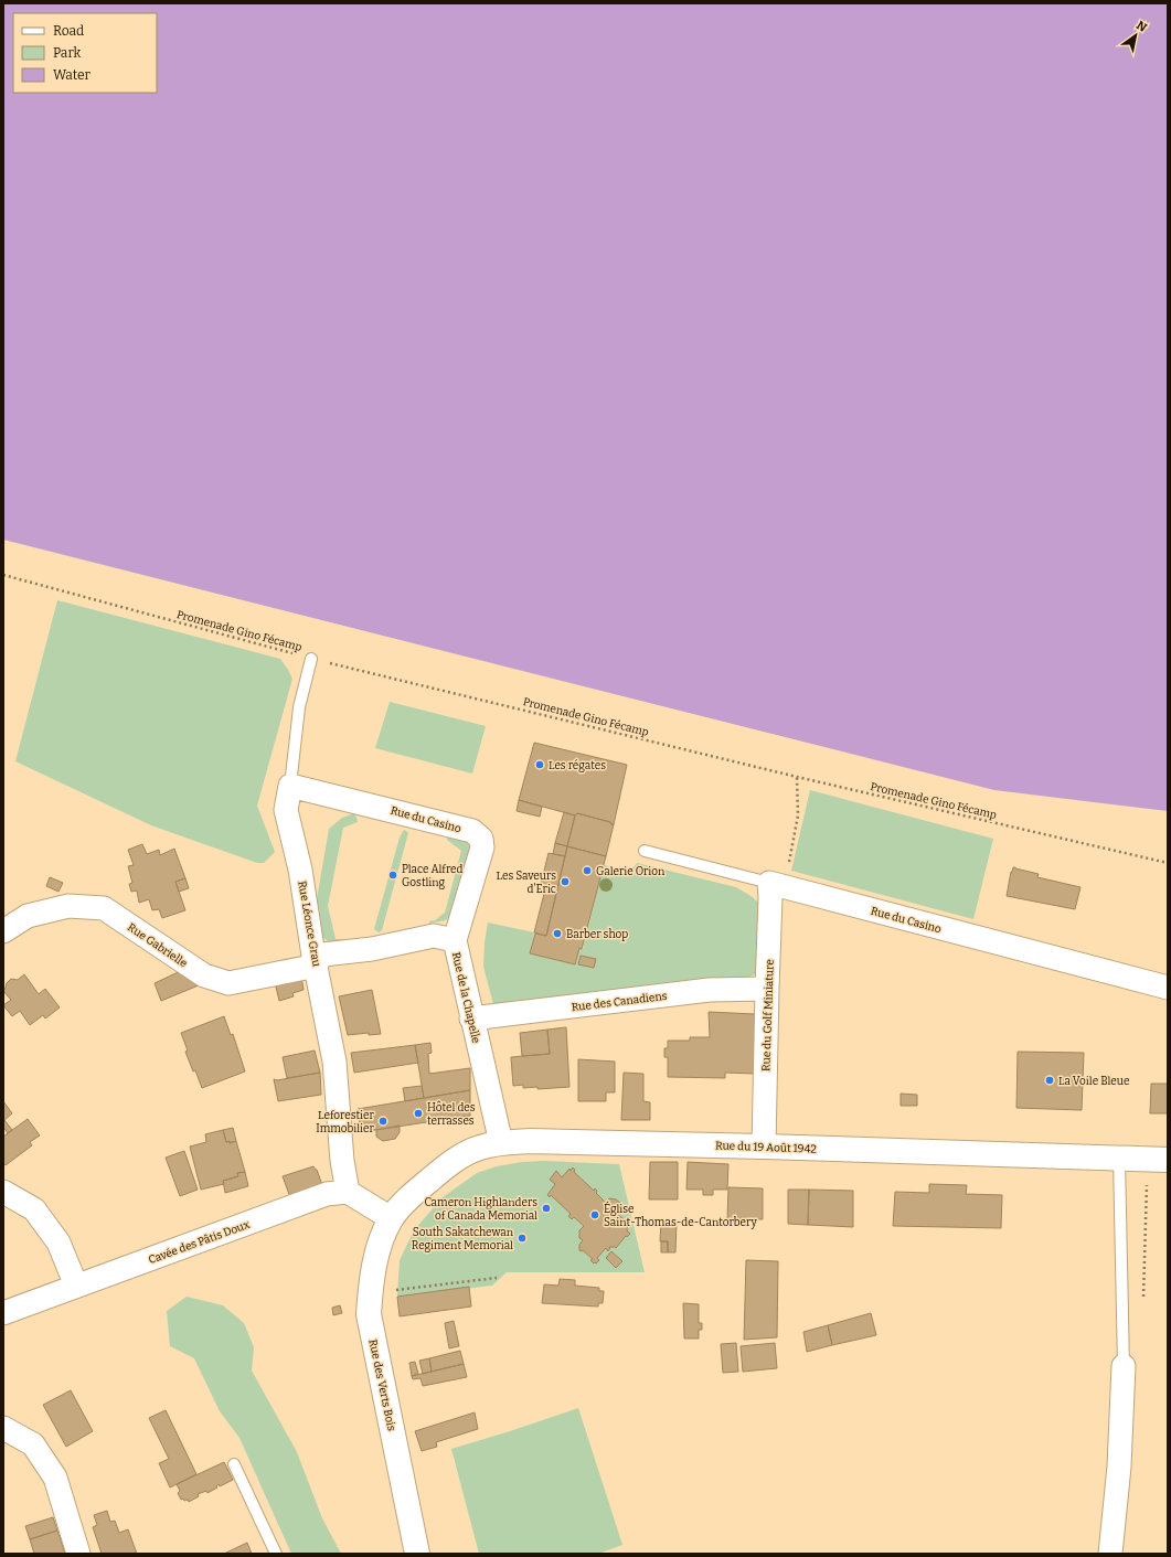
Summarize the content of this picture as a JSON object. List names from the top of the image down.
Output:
{
  "streets": {
    "main road": ["Rue du 19 Août 1942", "Rue des Verts Bois"],
    "street": [
      "Rue du Casino",
      "Rue Léonce Grau",
      "Rue Gabrielle",
      "Rue de la Chapelle",
      "Rue des Canadiens",
      "Rue du Golf Miniature",
      "Cavée des Pâtis Doux"
    ],
    "path": ["Promenade Gino Fécamp"]
  },
  "crossings": [
    ["Promenade Gino Fécamp", "Rue Léonce Grau"],
    ["Rue du Casino", "Rue Léonce Grau"],
    ["Rue du Casino", "Rue de la Chapelle"],
    ["Rue du Casino", "Rue du Golf Miniature"],
    ["Rue Léonce Grau", "Rue Gabrielle"],
    ["Rue Léonce Grau", "Rue de la Chapelle"],
    ["Rue Léonce Grau", "Cavée des Pâtis Doux"],
    ["Rue Gabrielle", "Rue de la Chapelle"],
    ["Rue de la Chapelle", "Rue des Canadiens"],
    ["Rue de la Chapelle", "Rue du 19 Août 1942"],
    ["Rue des Canadiens", "Rue du Golf Miniature"],
    ["Rue du Golf Miniature", "Rue du 19 Août 1942"],
    ["Rue du 19 Août 1942", "Rue des Verts Bois"]
  ],
  "places": [
    "Les régates",
    "Galerie Orion",
    "Place Alfred Gostling",
    "Les Saveurs d'Eric",
    "Barber shop",
    "La Voile Bleue",
    "Hôtel des terrasses",
    "Leforestier Immobilier",
    "Cameron Highlanders of Canada Memorial",
    "Église Saint-Thomas-de-Cantorbery",
    "South Sakatchewan Regiment Memorial"
  ],
  "legend": ["Road", "Park", "Water"],
  "north": "top right"
}
